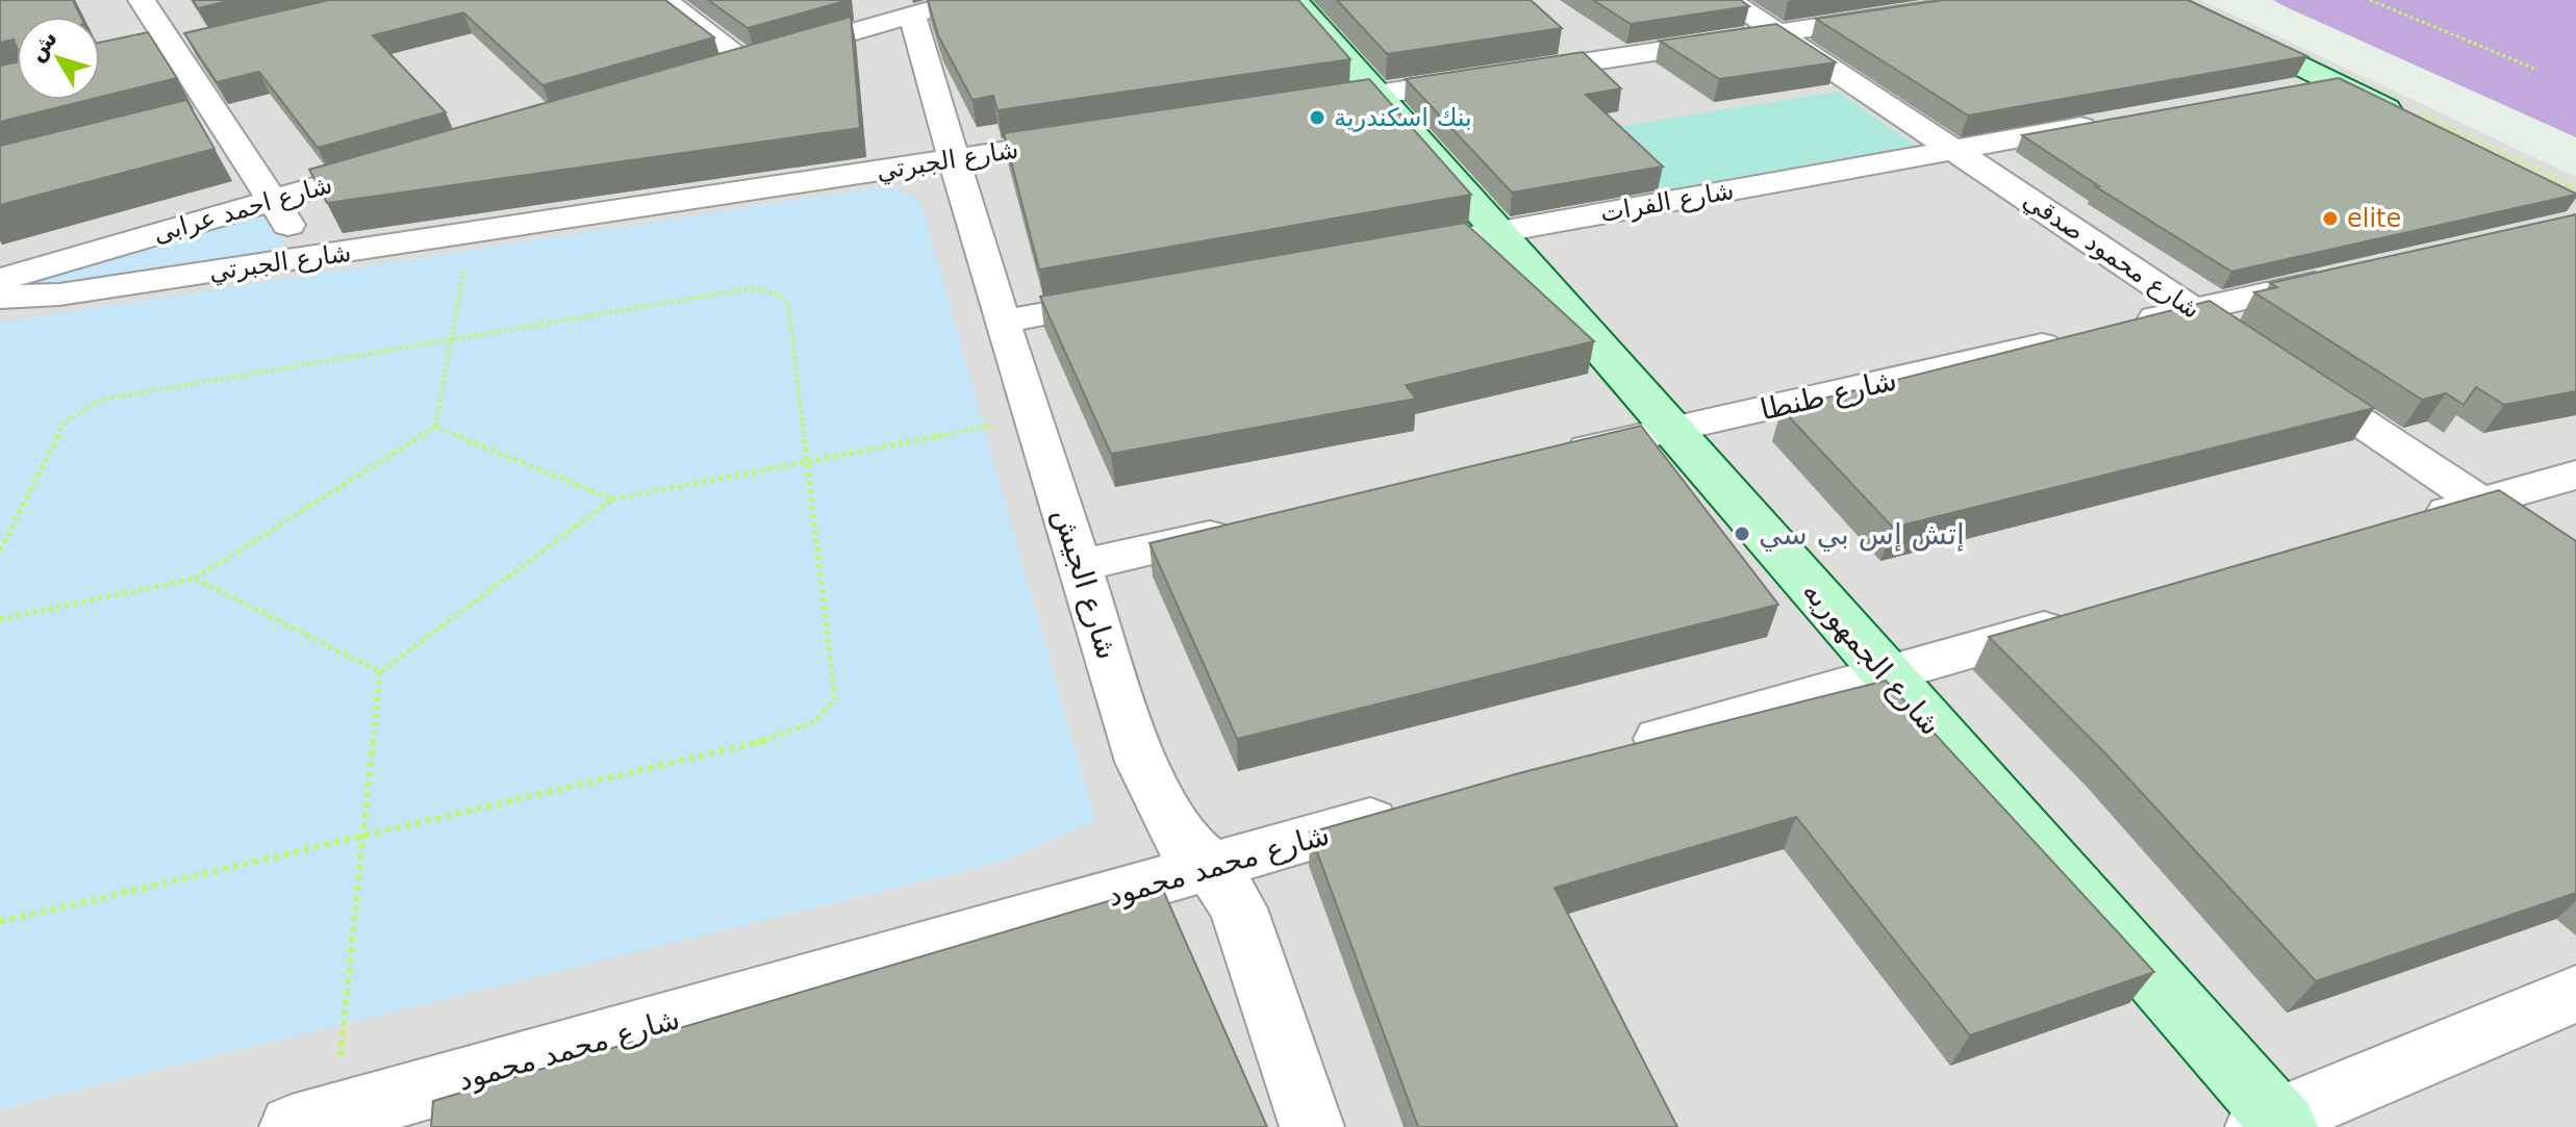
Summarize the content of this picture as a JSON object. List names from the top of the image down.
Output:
{
  "streets": {
    "main road": ["شارع الجمهوريه"],
    "street": [
      "شارع الجبرتي",
      "شارع الفرات",
      "شارع احمد عرابى",
      "شارع محمود صدقي",
      "شارع طنطا",
      "شارع الجيش",
      "شارع محمد محمود"
    ]
  },
  "crossings": [
    ["شارع الجبرتي", "شارع الجيش"],
    ["شارع الفرات", "شارع محمود صدقي"],
    ["شارع الفرات", "شارع الجمهوريه"],
    ["شارع محمود صدقي", "شارع طنطا"],
    ["شارع طنطا", "شارع الجمهوريه"],
    ["شارع الجيش", "شارع محمد محمود"]
  ],
  "places": ["بنك اسكندرية", "elite", "إتش إس بي سي"],
  "north": "top left"
}
